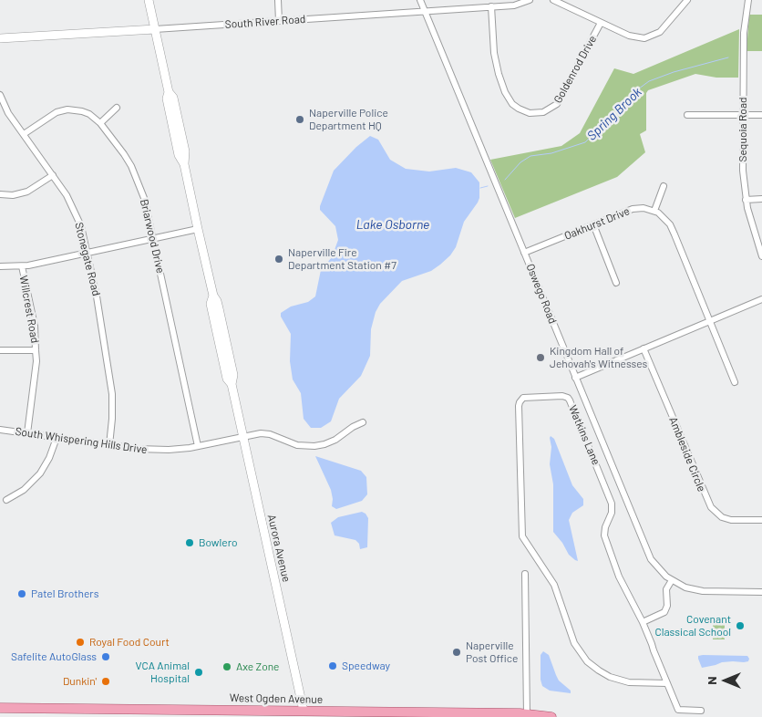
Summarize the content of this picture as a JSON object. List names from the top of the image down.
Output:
{
  "streets": {
    "main road": ["South River Road", "Aurora Avenue", "West Ogden Avenue"],
    "street": [
      "Goldenrod Drive",
      "Sequoia Road",
      "Oakhurst Drive",
      "Briarwood Drive",
      "Stonegate Road",
      "Oswego Road",
      "Willcrest Road",
      "Watkins Lane",
      "South Whispering Hills Drive",
      "Ambleside Circle"
    ]
  },
  "crossings": [
    ["South River Road", "Goldenrod Drive"],
    ["South River Road", "Oswego Road"],
    ["South River Road", "Aurora Avenue"],
    ["Oakhurst Drive", "Oswego Road"],
    ["Briarwood Drive", "Stonegate Road"],
    ["Briarwood Drive", "South Whispering Hills Drive"],
    ["Stonegate Road", "South Whispering Hills Drive"],
    ["Willcrest Road", "South Whispering Hills Drive"],
    ["South Whispering Hills Drive", "Aurora Avenue"],
    ["Aurora Avenue", "West Ogden Avenue"]
  ],
  "water": ["Spring Brook", "Lake Osborne"],
  "places": [
    "Naperville Police Department HQ",
    "Naperville Fire Department Station #7",
    "Kingdom Hall of Jehovah's Witnesses",
    "Bowlero",
    "Patel Brothers",
    "Covenant Classical School",
    "Royal Food Court",
    "Naperville Post Office",
    "Safelite AutoGlass",
    "Speedway",
    "Axe Zone",
    "VCA Animal Hospital",
    "Dunkin'"
  ],
  "north": "left"
}
